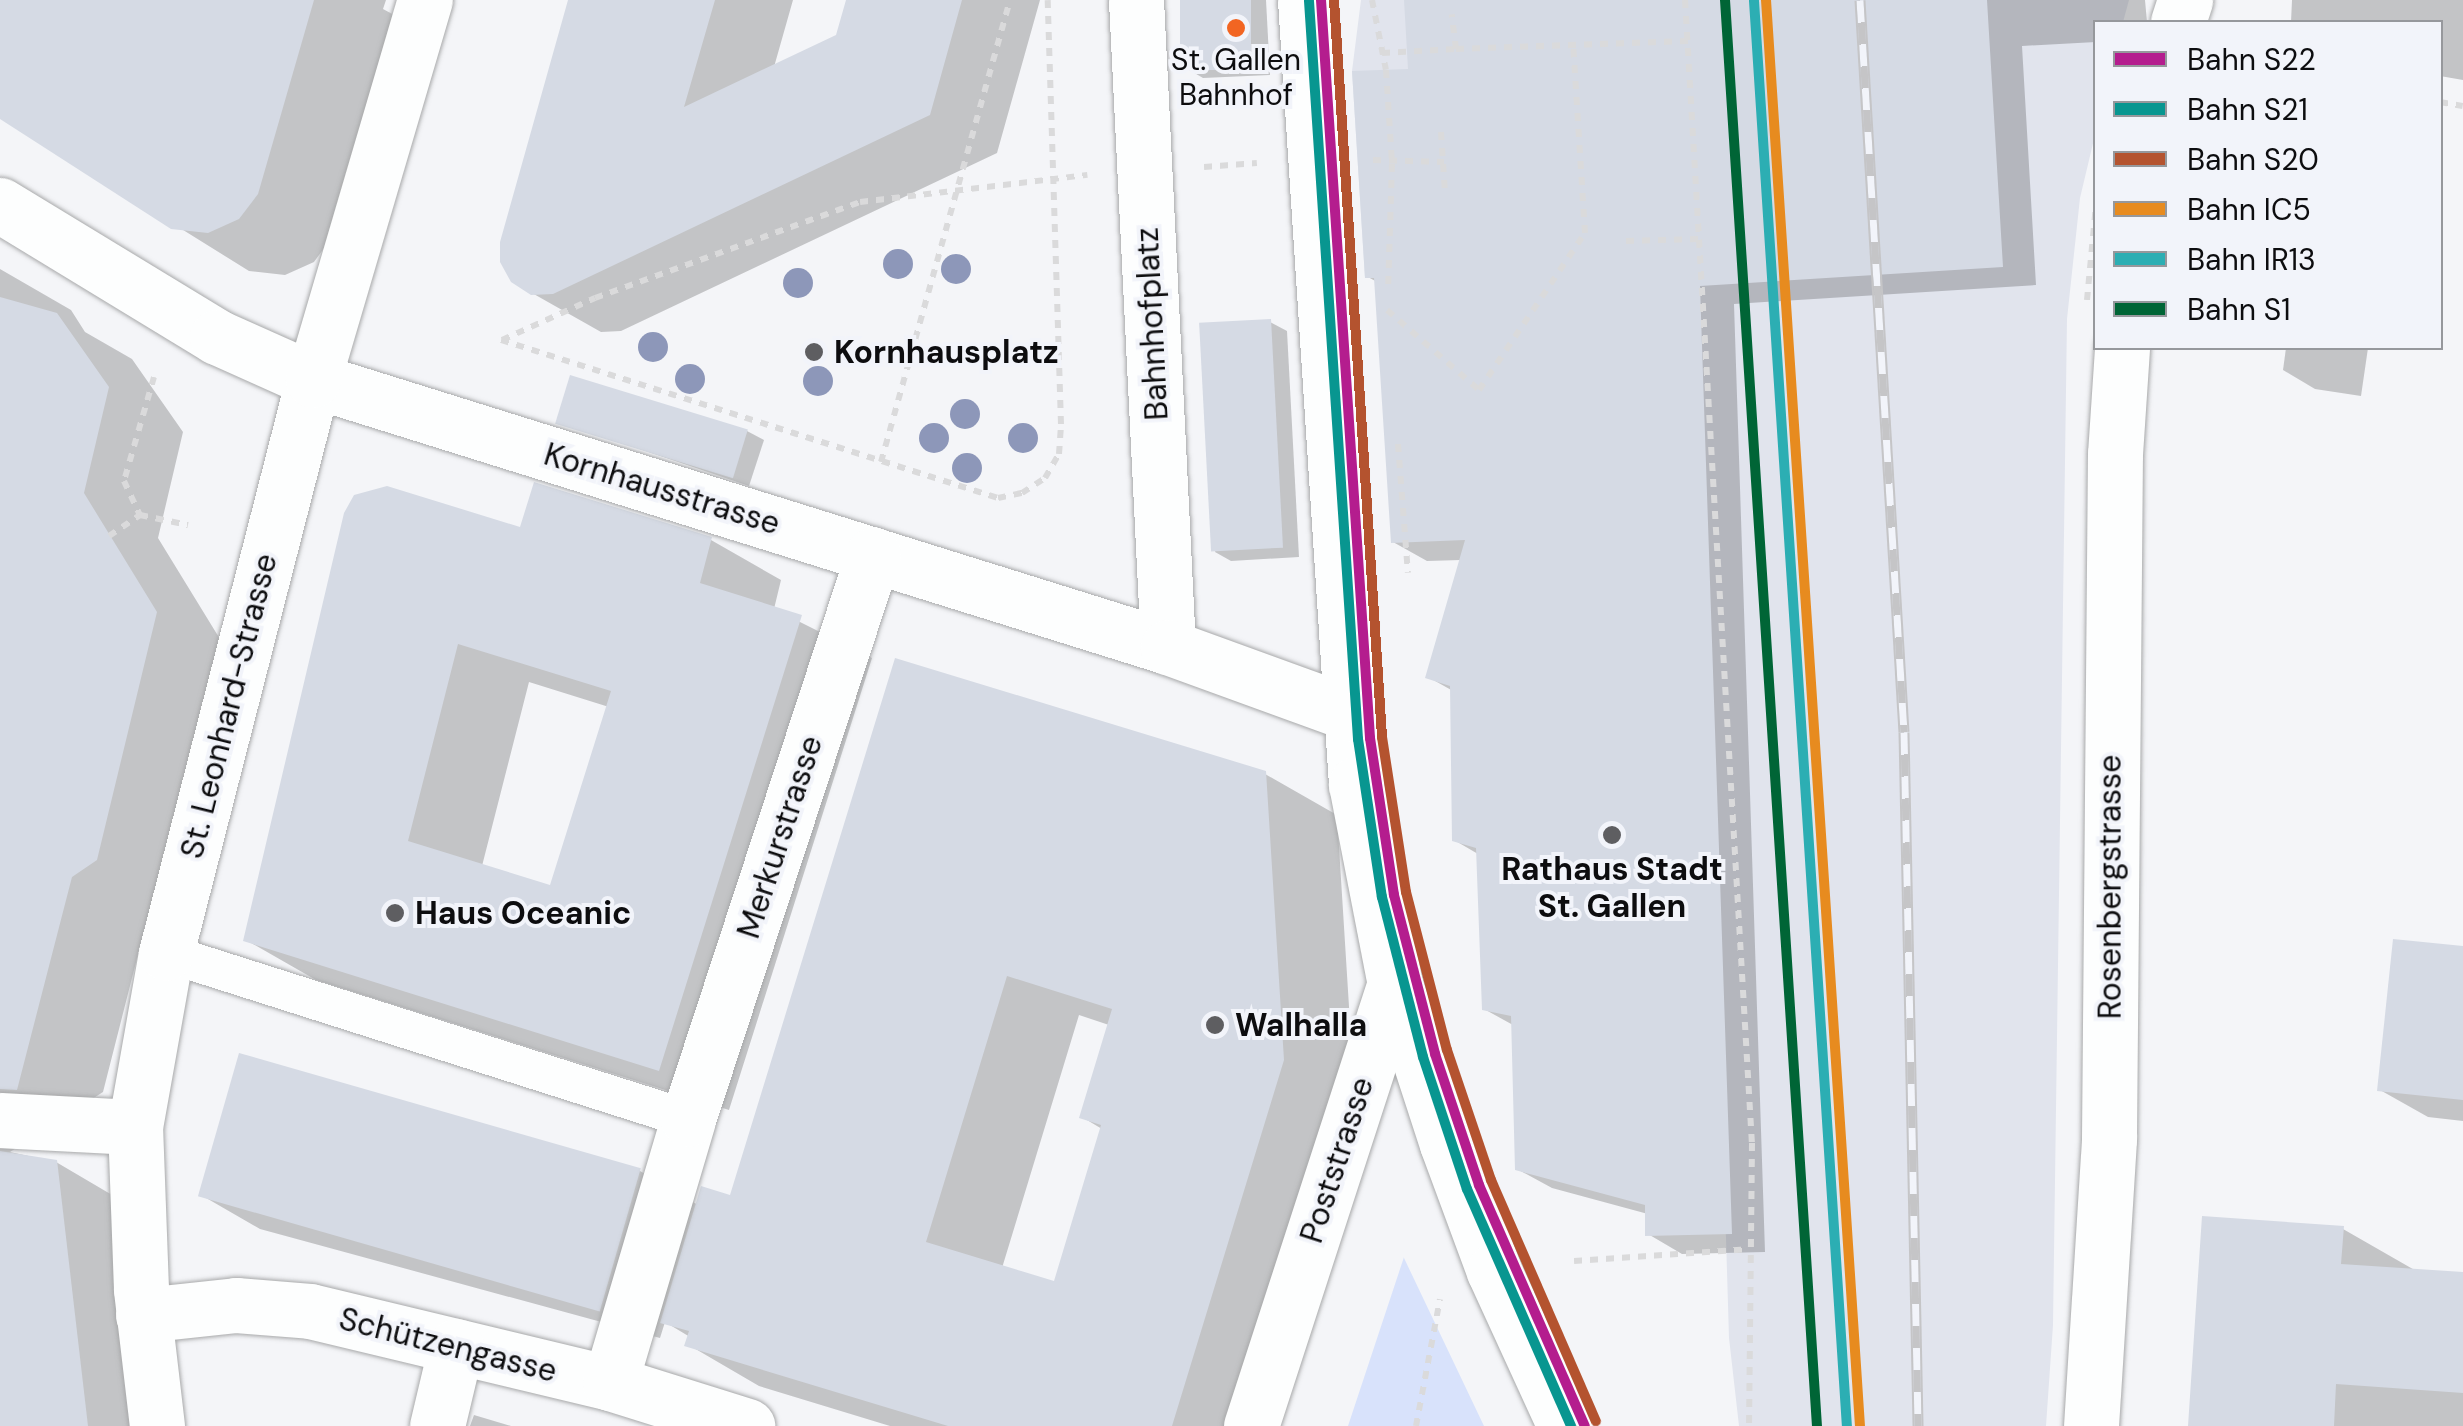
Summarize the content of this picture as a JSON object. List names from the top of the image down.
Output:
{
  "streets": {
    "street": [
      "Bahnhofplatz",
      "Kornhausstrasse",
      "St. Leonhard-Strasse",
      "Merkurstrasse",
      "Rosenbergstrasse",
      "Poststrasse",
      "Schützengasse"
    ]
  },
  "crossings": [
    ["Bahnhofplatz", "Kornhausstrasse"],
    ["Kornhausstrasse", "St. Leonhard-Strasse"],
    ["Kornhausstrasse", "Merkurstrasse"],
    ["Kornhausstrasse", "Poststrasse"],
    ["St. Leonhard-Strasse", "Schützengasse"],
    ["Merkurstrasse", "Schützengasse"]
  ],
  "places": [
    "St. Gallen Bahnhof",
    "Kornhausplatz",
    "Rathaus Stadt St. Gallen",
    "Haus Oceanic",
    "Walhalla"
  ],
  "lines": [
    "rail line S22",
    "rail line S20",
    "rail line IC5",
    "rail line S1",
    "rail line S21",
    "rail line IR13"
  ],
  "legend": [
    "Bahn S22",
    "Bahn S21",
    "Bahn S20",
    "Bahn IC5",
    "Bahn IR13",
    "Bahn S1"
  ]
}
